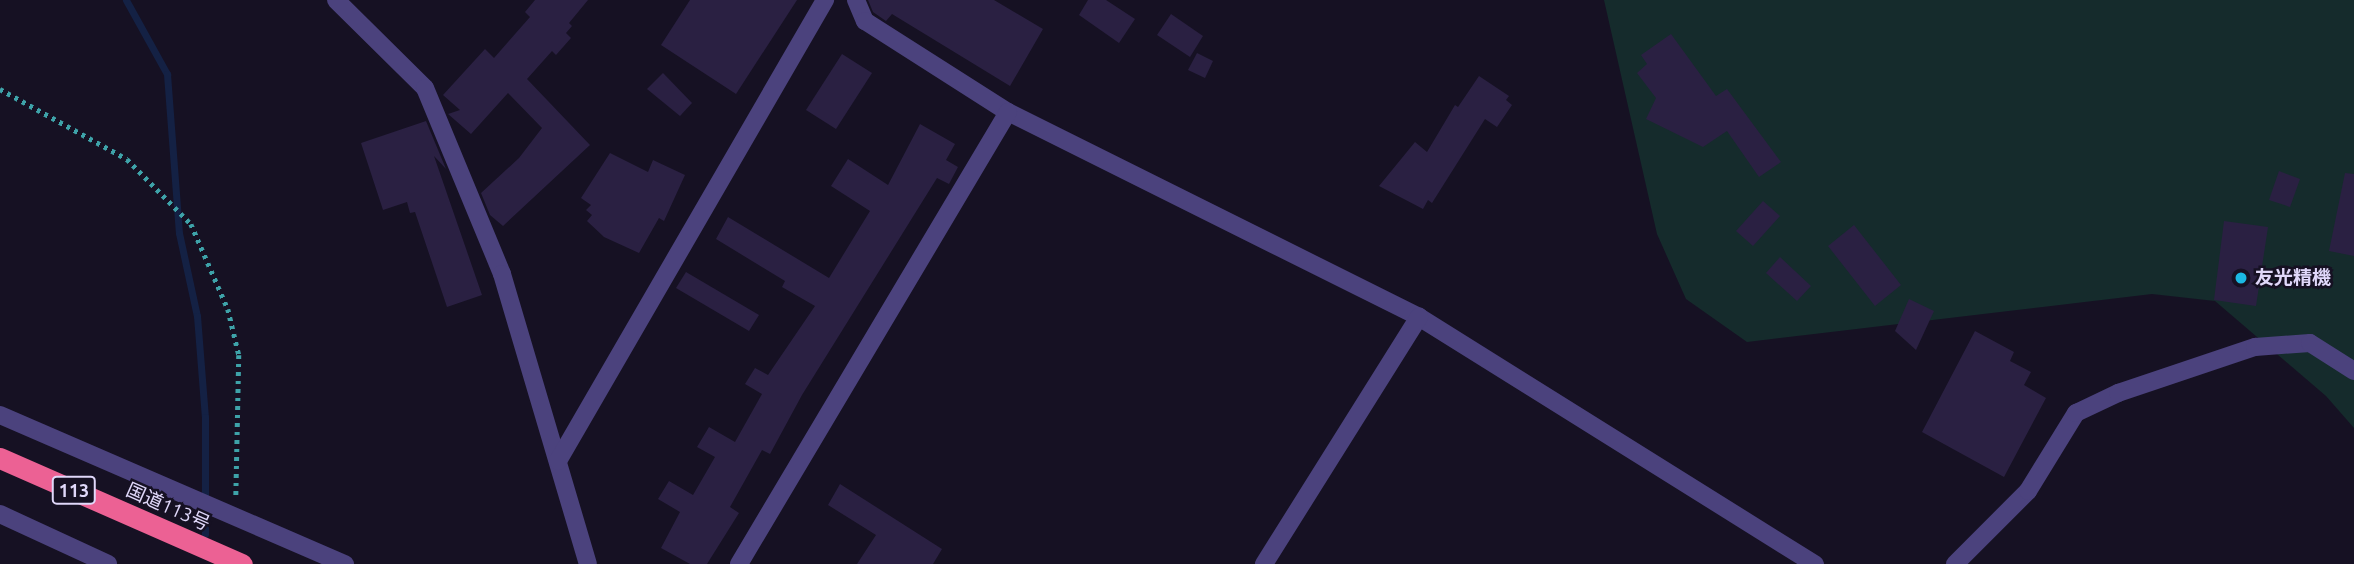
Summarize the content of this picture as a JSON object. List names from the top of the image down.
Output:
{
  "streets": {
    "highway": ["113", "国道113号"]
  },
  "places": ["友光精機"]
}
